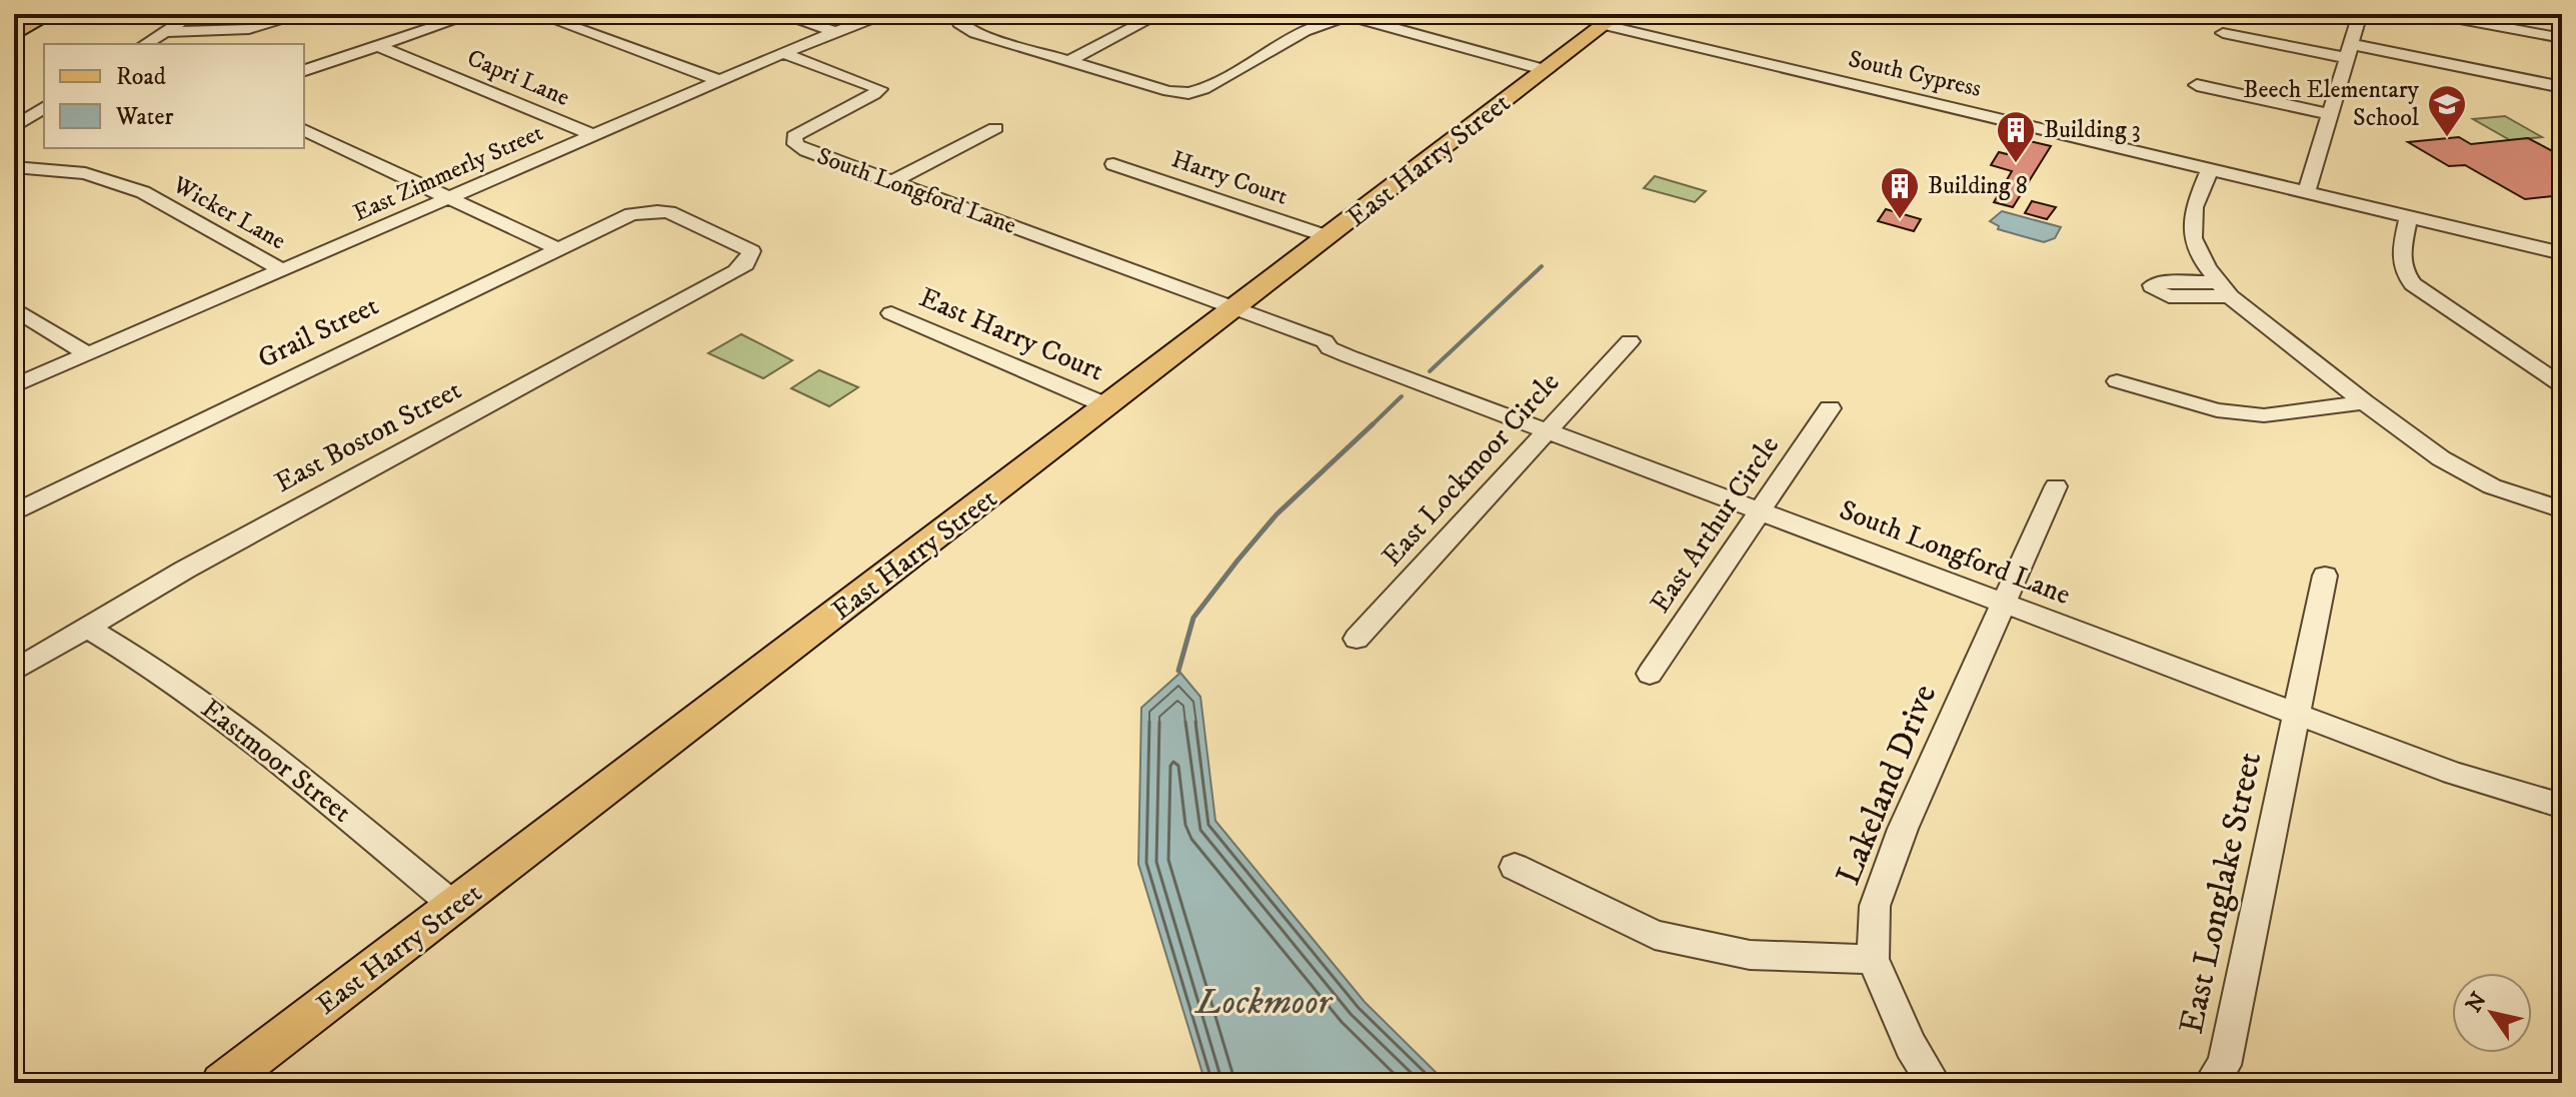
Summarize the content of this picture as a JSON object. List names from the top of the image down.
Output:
{
  "streets": {
    "main road": ["East Harry Street"],
    "street": [
      "South Cypress",
      "Capri Lane",
      "East Zimmerly Street",
      "Harry Court",
      "South Longford Lane",
      "Wicker Lane",
      "Grail Street",
      "East Harry Court",
      "East Boston Street",
      "East Lockmoor Circle",
      "East Arthur Circle",
      "Eastmoor Street",
      "Lakeland Drive",
      "East Longlake Street"
    ]
  },
  "crossings": [
    ["South Cypress", "East Harry Street"],
    ["Capri Lane", "East Zimmerly Street"],
    ["East Harry Street", "Harry Court"],
    ["East Harry Street", "South Longford Lane"],
    ["East Harry Street", "East Harry Court"],
    ["East Harry Street", "Eastmoor Street"],
    ["East Zimmerly Street", "South Longford Lane"],
    ["East Zimmerly Street", "Wicker Lane"],
    ["South Longford Lane", "East Lockmoor Circle"],
    ["South Longford Lane", "East Arthur Circle"],
    ["South Longford Lane", "Lakeland Drive"],
    ["South Longford Lane", "East Longlake Street"],
    ["Grail Street", "East Boston Street"],
    ["East Boston Street", "Eastmoor Street"]
  ],
  "water": ["Lockmoor"],
  "places": {
    "school or university": ["Beech Elementary School"],
    "building": ["Building 3", "Building 8"]
  },
  "legend": ["Road", "Water"],
  "north": "top left"
}
